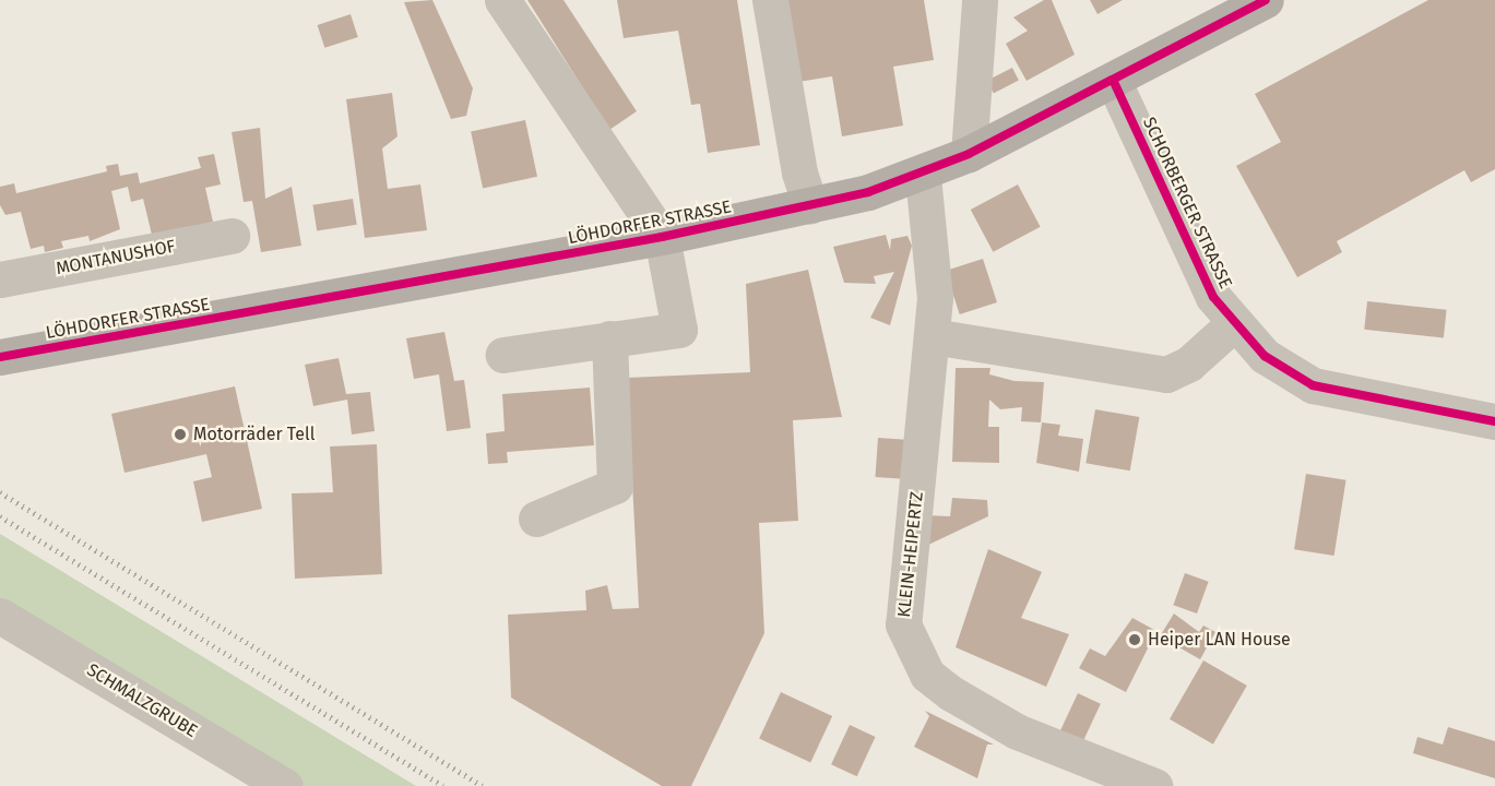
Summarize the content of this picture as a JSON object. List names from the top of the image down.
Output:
{
  "streets": {
    "main road": ["LÖHDORFER STRASSE"],
    "street": [
      "SCHORBERGER STRASSE",
      "MONTANUSHOF",
      "KLEIN-HEIPERTZ",
      "SCHMALZGRUBE"
    ]
  },
  "crossings": [
    ["SCHORBERGER STRASSE", "LÖHDORFER STRASSE"],
    ["LÖHDORFER STRASSE", "KLEIN-HEIPERTZ"]
  ],
  "places": ["Motorräder Tell", "Heiper LAN House"]
}
